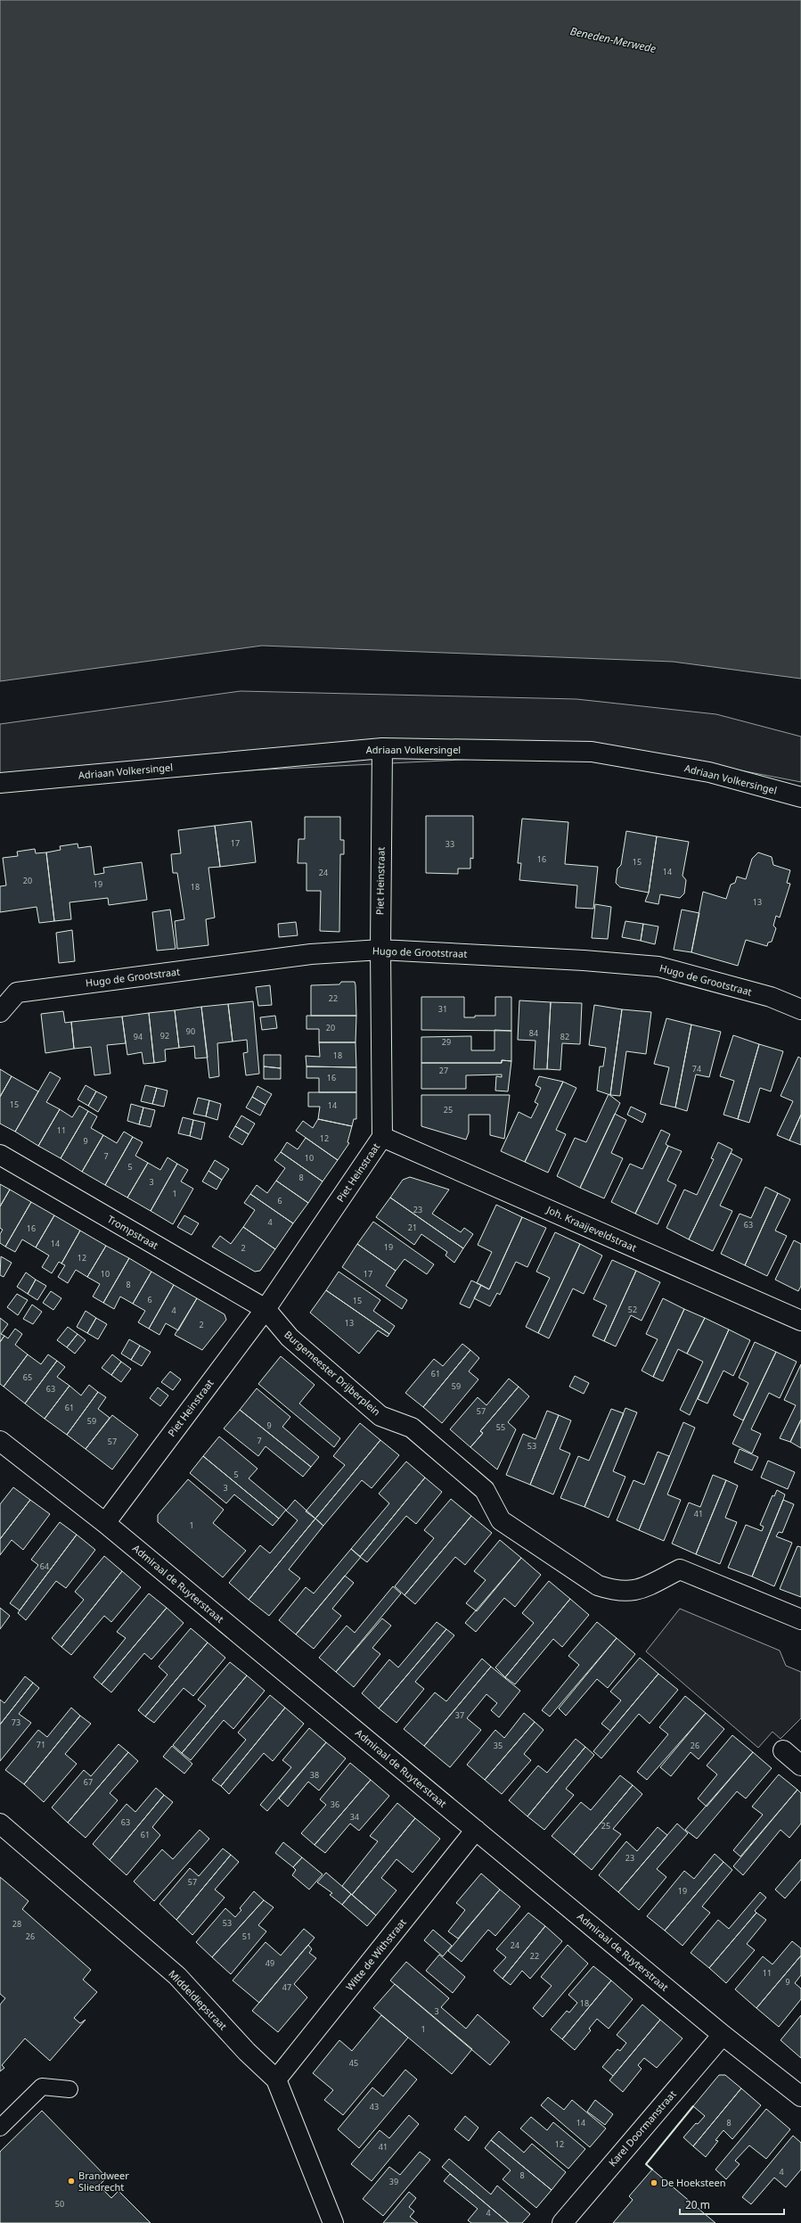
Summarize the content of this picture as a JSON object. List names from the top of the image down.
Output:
{
  "streets": {
    "street": [
      "Adriaan Volkersingel",
      "Piet Heinstraat",
      "Hugo de Grootstraat",
      "Joh. Kraaijeveldstraat",
      "Trompstraat",
      "Burgemeester Drijberplein",
      "Admiraal de Ruyterstraat",
      "Witte de Withstraat",
      "Middeldiepstraat",
      "Karel Doormanstraat"
    ]
  },
  "crossings": [
    ["Adriaan Volkersingel", "Piet Heinstraat"],
    ["Piet Heinstraat", "Hugo de Grootstraat"],
    ["Piet Heinstraat", "Joh. Kraaijeveldstraat"],
    ["Piet Heinstraat", "Trompstraat"],
    ["Piet Heinstraat", "Burgemeester Drijberplein"],
    ["Piet Heinstraat", "Admiraal de Ruyterstraat"],
    ["Trompstraat", "Burgemeester Drijberplein"],
    ["Admiraal de Ruyterstraat", "Witte de Withstraat"],
    ["Admiraal de Ruyterstraat", "Karel Doormanstraat"],
    ["Witte de Withstraat", "Middeldiepstraat"]
  ],
  "water": ["Beneden-Merwede"],
  "places": ["Brandweer Sliedrecht", "De Hoeksteen"],
  "house_numbers": [
    "17",
    "33",
    "16",
    "15",
    "14",
    "24",
    "20",
    "19",
    "18",
    "13",
    "22",
    "31",
    "20",
    "90",
    "84",
    "92",
    "94",
    "82",
    "29",
    "18",
    "74",
    "27",
    "16",
    "15",
    "14",
    "25",
    "11",
    "12",
    "9",
    "7",
    "10",
    "5",
    "8",
    "3",
    "1",
    "6",
    "23",
    "4",
    "63",
    "21",
    "16",
    "14",
    "19",
    "2",
    "12",
    "10",
    "17",
    "8",
    "6",
    "15",
    "52",
    "4",
    "13",
    "2",
    "61",
    "65",
    "59",
    "63",
    "61",
    "57",
    "59",
    "9",
    "55",
    "7",
    "57",
    "53",
    "5",
    "3",
    "41",
    "1",
    "64",
    "37",
    "73",
    "71",
    "35",
    "26",
    "38",
    "67",
    "36",
    "34",
    "63",
    "25",
    "61",
    "23",
    "57",
    "19",
    "53",
    "28",
    "26",
    "51",
    "24",
    "22",
    "49",
    "11",
    "9",
    "47",
    "18",
    "3",
    "1",
    "45",
    "43",
    "14",
    "8",
    "12",
    "41",
    "4",
    "8",
    "39",
    "50",
    "4"
  ],
  "scale_bar": "20 m"
}
